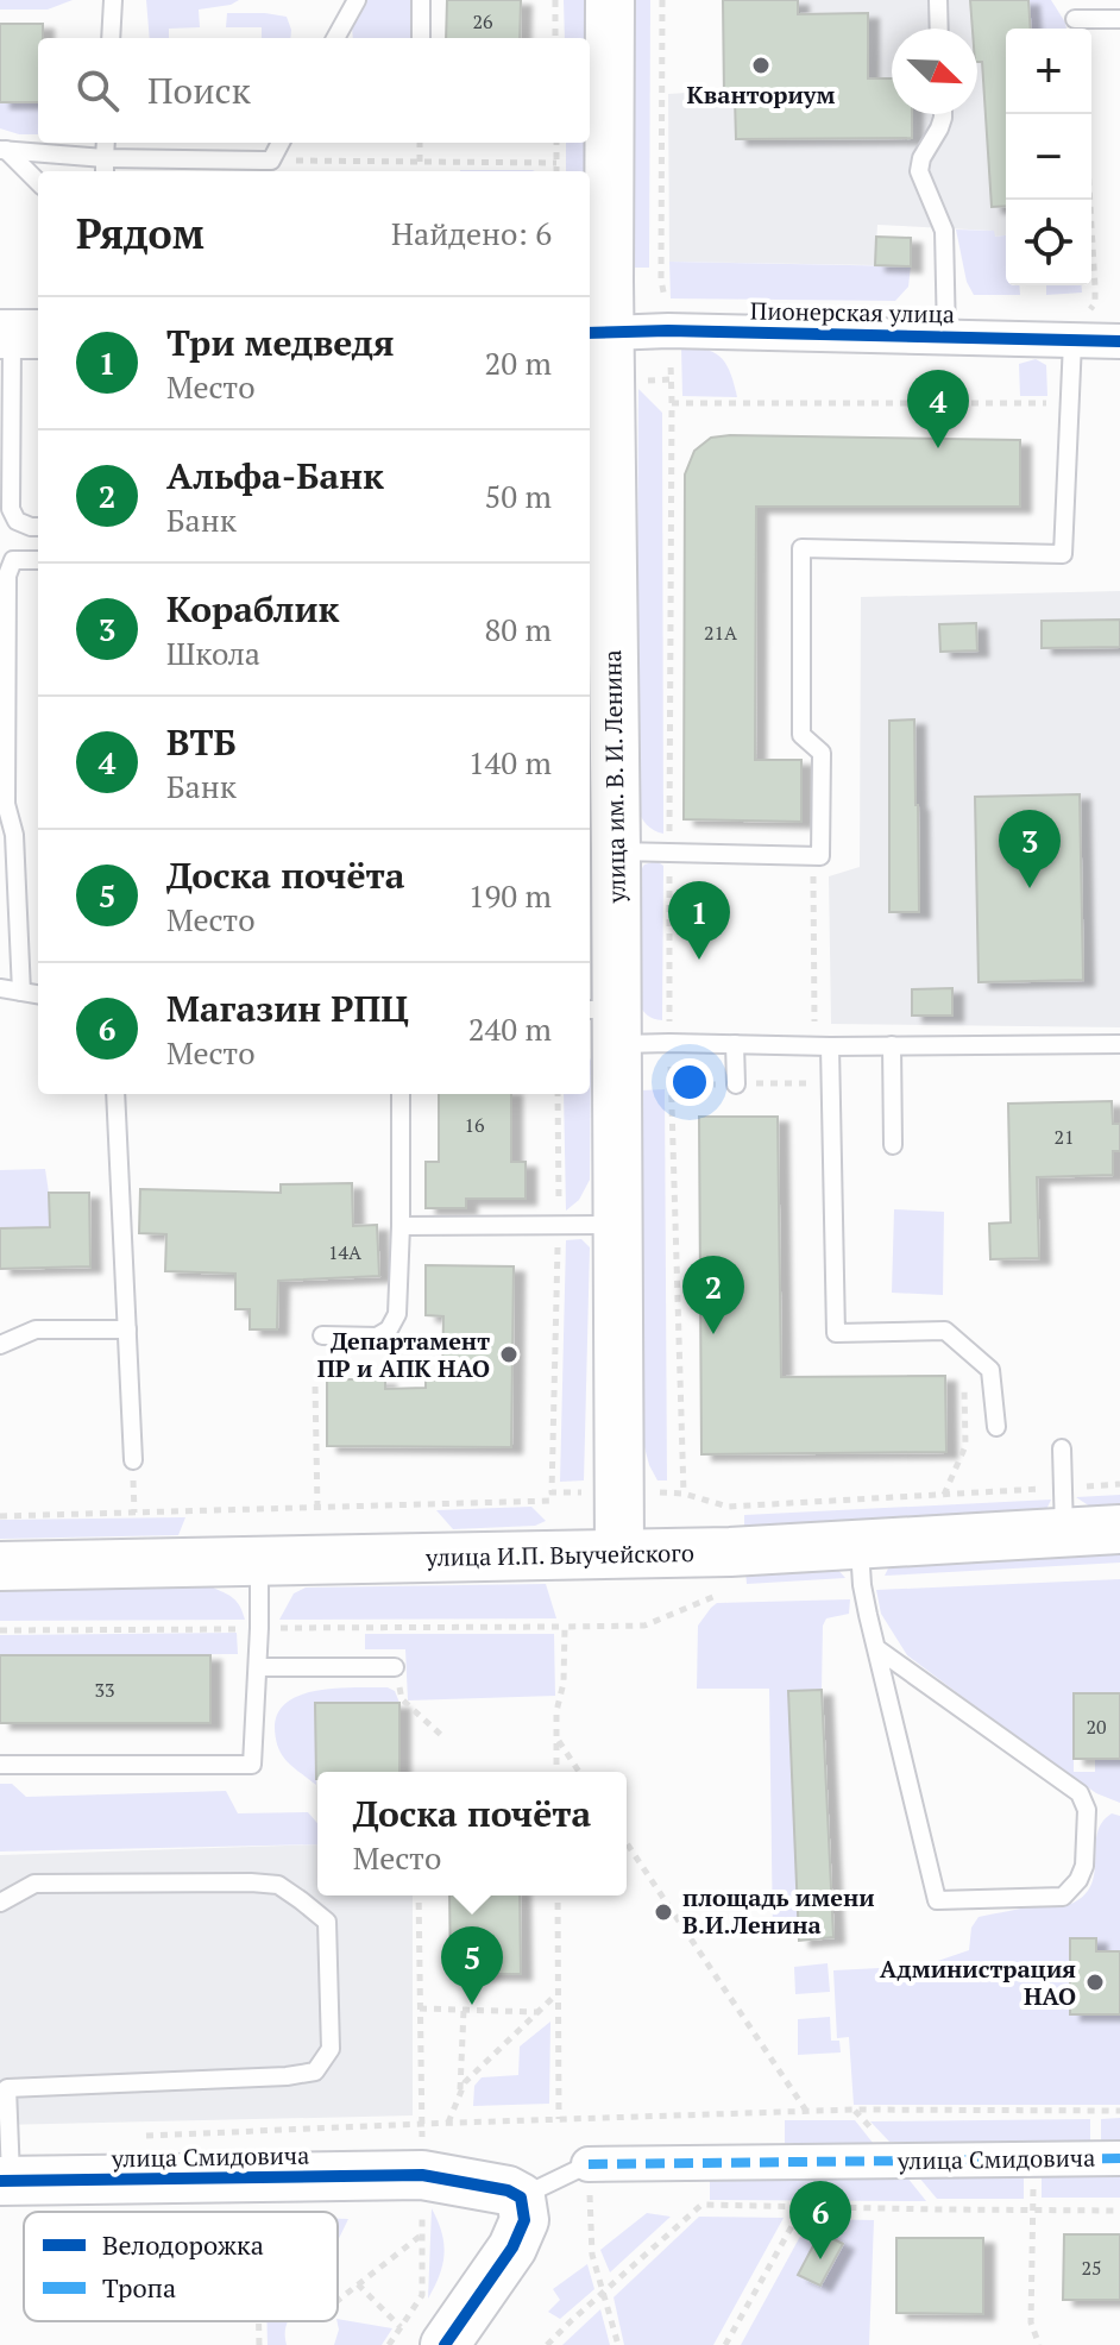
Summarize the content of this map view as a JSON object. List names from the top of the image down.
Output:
{
  "streets": {
    "main road": ["улица им. В. И. Ленина", "улица И.П. Выучейского", "улица Смидовича"],
    "street": ["Пионерская улица"]
  },
  "crossings": [
    ["Пионерская улица", "улица им. В. И. Ленина"],
    ["улица им. В. И. Ленина", "улица И.П. Выучейского"]
  ],
  "places": [
    "Кванториум",
    "Департамент ПР и АПК НАО",
    "площадь имени В.И.Ленина",
    "Администрация НАО"
  ],
  "house_numbers": [
    "26",
    "21А",
    "16",
    "21",
    "14А",
    "33",
    "20",
    "25"
  ],
  "legend": ["Велодорожка", "Тропа"],
  "north": "bottom right",
  "page": {
    "map_buttons": ["+", "−"],
    "search": "Поиск",
    "heading": ["Рядом", "Найдено: 6"],
    "list": [
      {
        "mark": "1",
        "name": "Три медведя",
        "note": "Место",
        "value": "20 m"
      },
      {
        "mark": "2",
        "name": "Альфа-Банк",
        "note": "Банк",
        "value": "50 m"
      },
      {
        "mark": "3",
        "name": "Кораблик",
        "note": "Школа",
        "value": "80 m"
      },
      {
        "mark": "4",
        "name": "ВТБ",
        "note": "Банк",
        "value": "140 m"
      },
      {
        "mark": "5",
        "name": "Доска почёта",
        "note": "Место",
        "value": "190 m"
      },
      {
        "mark": "6",
        "name": "Магазин РПЦ",
        "note": "Место",
        "value": "240 m"
      }
    ],
    "pins": [
      "4",
      "3",
      "1",
      "2",
      "5",
      "6"
    ],
    "popup": ["Доска почёта", "Место"]
  }
}
